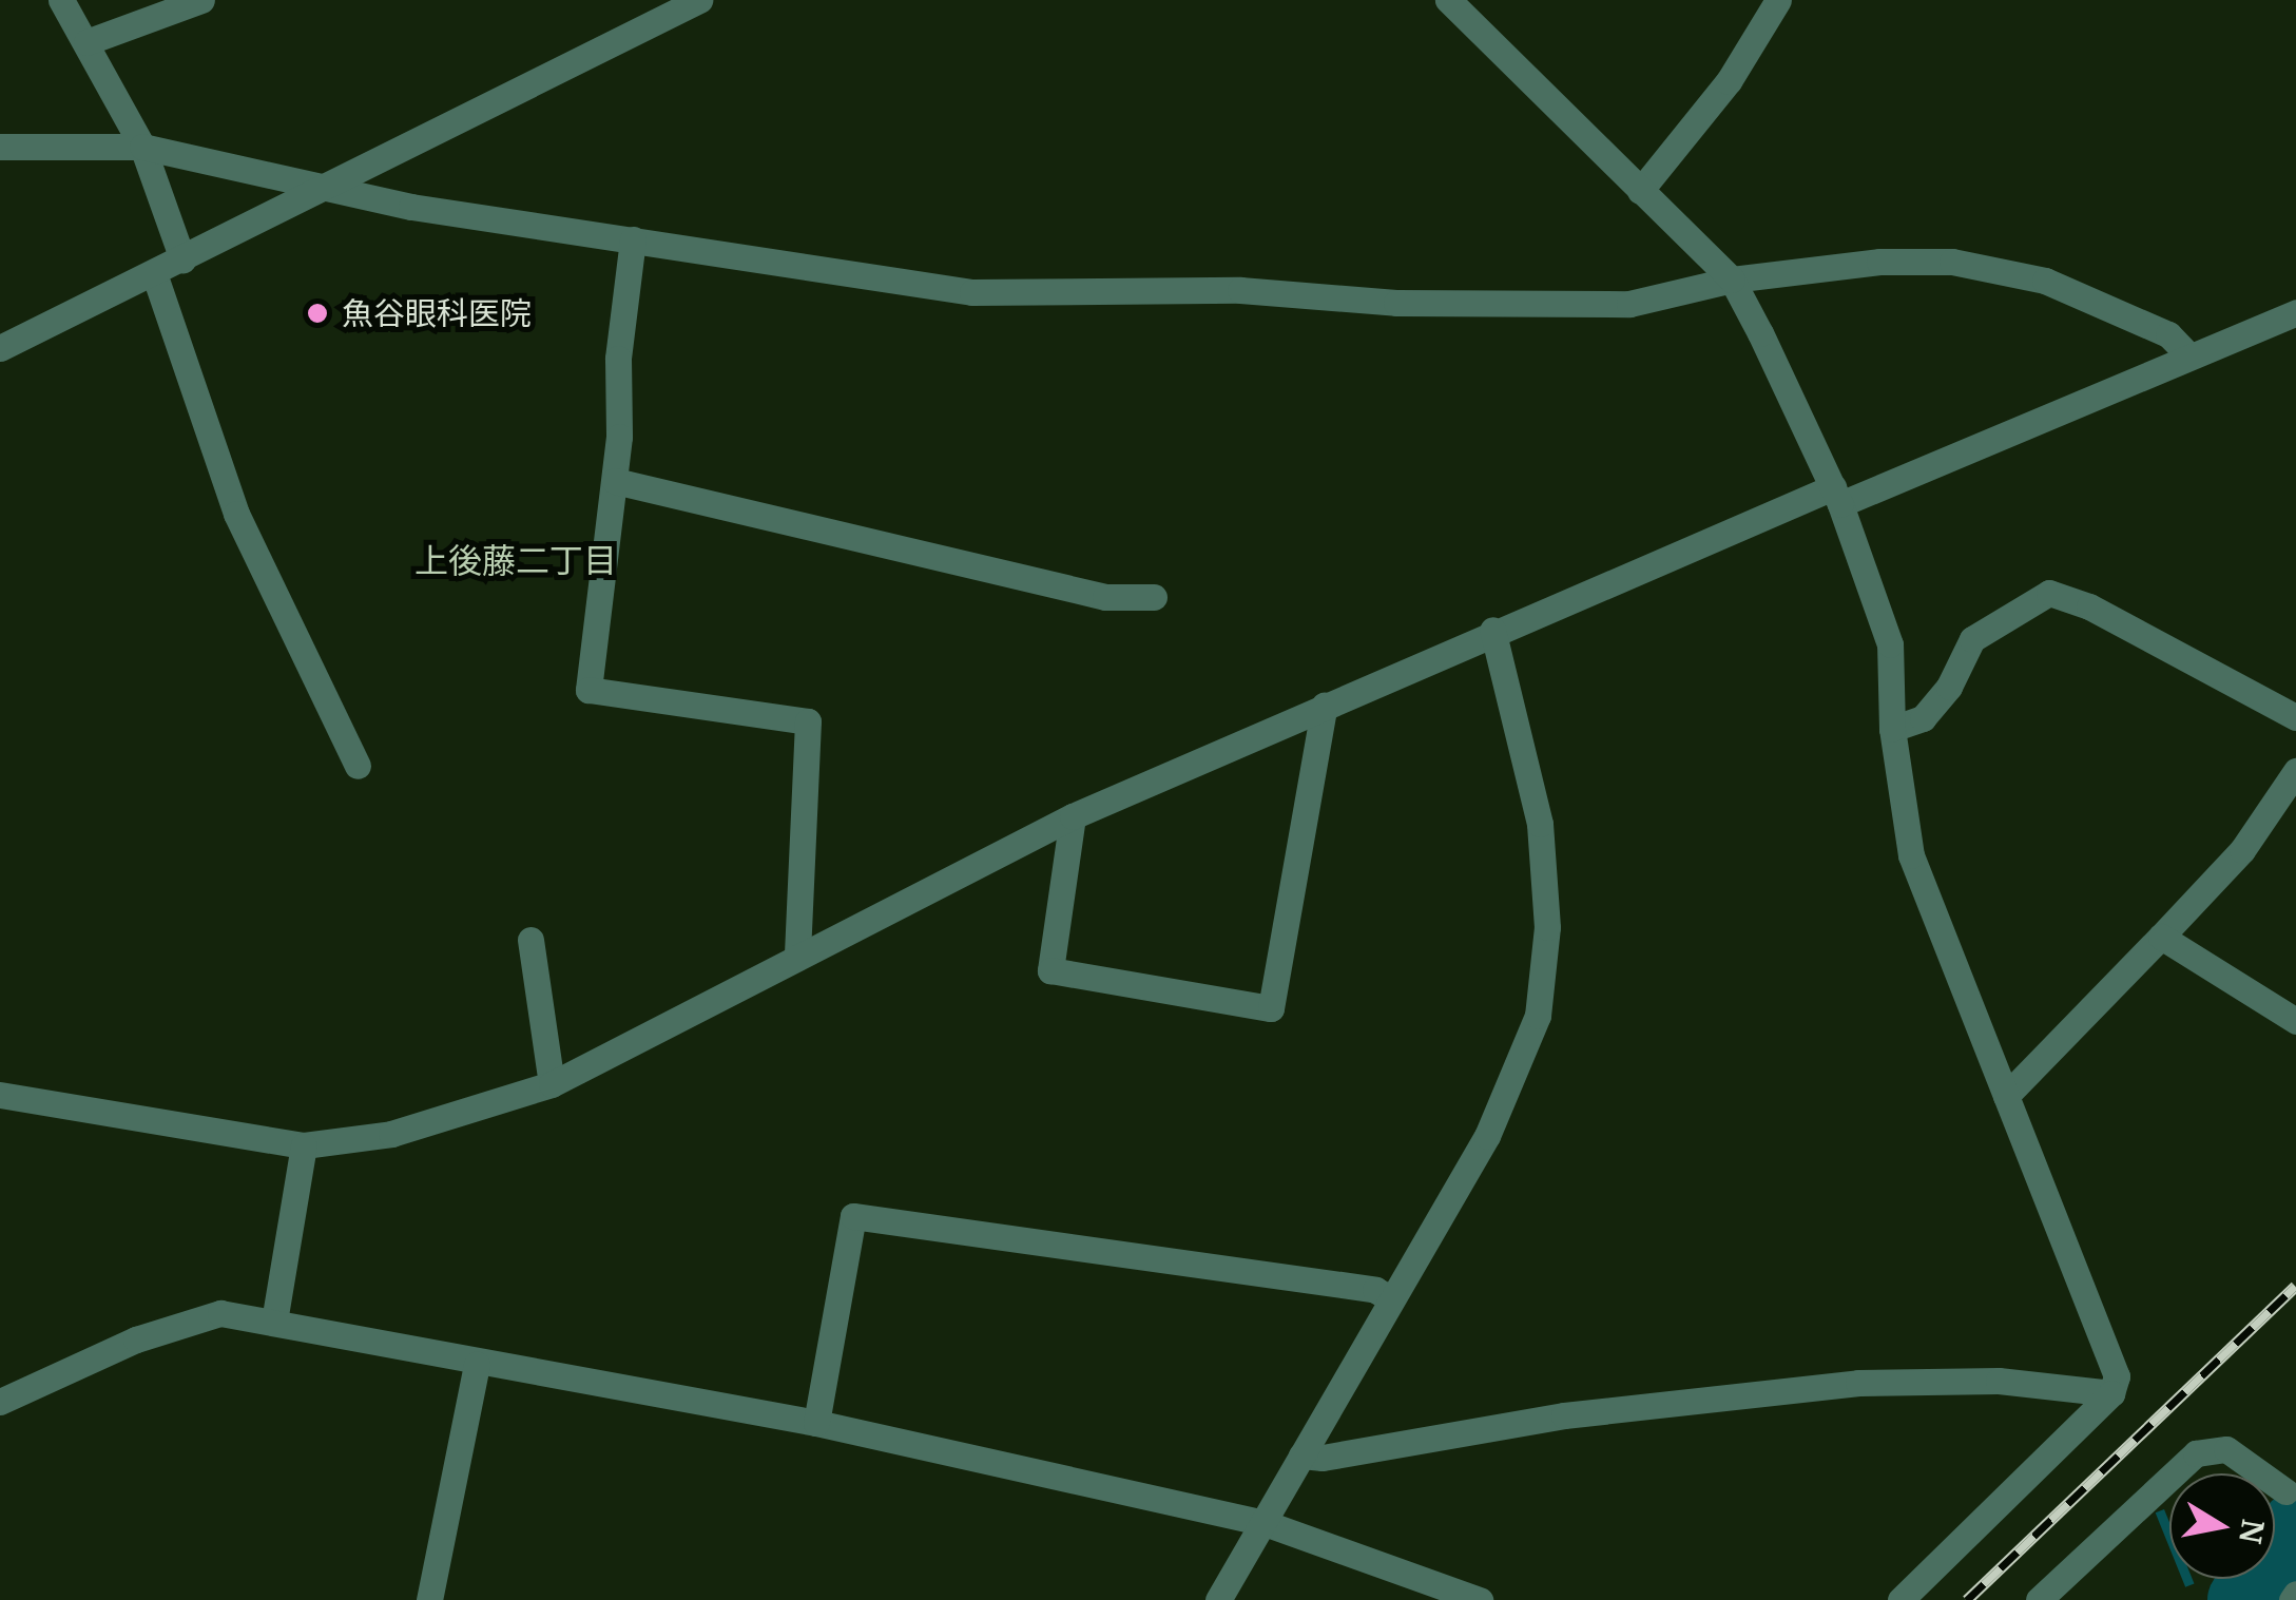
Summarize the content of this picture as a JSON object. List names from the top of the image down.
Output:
{
  "districts": ["上後藤二丁目"],
  "places": ["魚谷眼科医院"],
  "north": "right"
}
